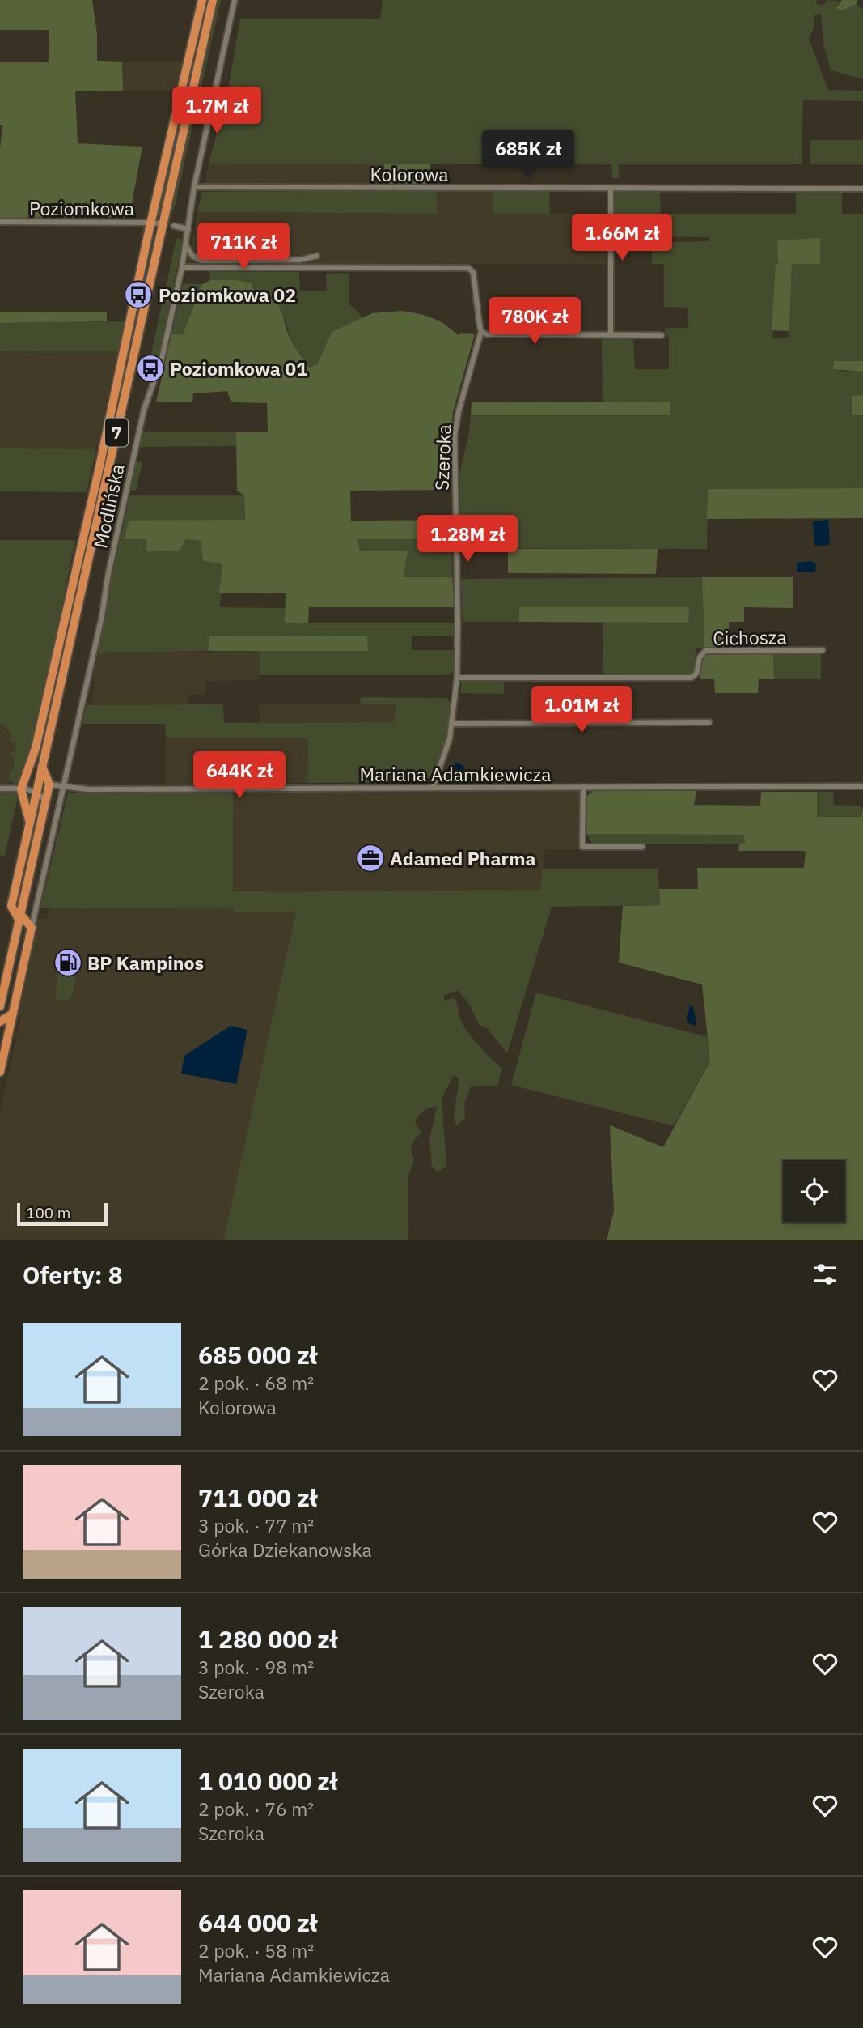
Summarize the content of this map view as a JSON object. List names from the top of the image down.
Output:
{
  "streets": {
    "highway": ["7"],
    "street": [
      "Kolorowa",
      "Poziomkowa",
      "Szeroka",
      "Modlińska",
      "Cichosza",
      "Mariana Adamkiewicza"
    ]
  },
  "crossings": [
    ["Kolorowa", "Modlińska"],
    ["Poziomkowa", "7"],
    ["Szeroka", "Cichosza"],
    ["Szeroka", "Mariana Adamkiewicza"],
    ["Modlińska", "Mariana Adamkiewicza"]
  ],
  "places": {
    "bus stop": ["Poziomkowa 02", "Poziomkowa 01"],
    "office": ["Adamed Pharma"],
    "fuel station": ["BP Kampinos"]
  },
  "scale_bar": "100 m",
  "page": {
    "price": [
      "1.7M zł",
      "685K zł",
      "1.66M zł",
      "711K zł",
      "780K zł",
      "1.28M zł",
      "1.01M zł",
      "644K zł"
    ],
    "scale": "100 m",
    "heading": "Oferty: 8",
    "list": [
      {
        "name": "685 000 zł",
        "note": "2 pok. · 68 m² · Kolorowa"
      },
      {
        "name": "711 000 zł",
        "note": "3 pok. · 77 m² · Górka Dziekanowska"
      },
      {
        "name": "1 280 000 zł",
        "note": "3 pok. · 98 m² · Szeroka"
      },
      {
        "name": "1 010 000 zł",
        "note": "2 pok. · 76 m² · Szeroka"
      },
      {
        "name": "644 000 zł",
        "note": "2 pok. · 58 m² · Mariana Adamkiewicza"
      }
    ]
  }
}
